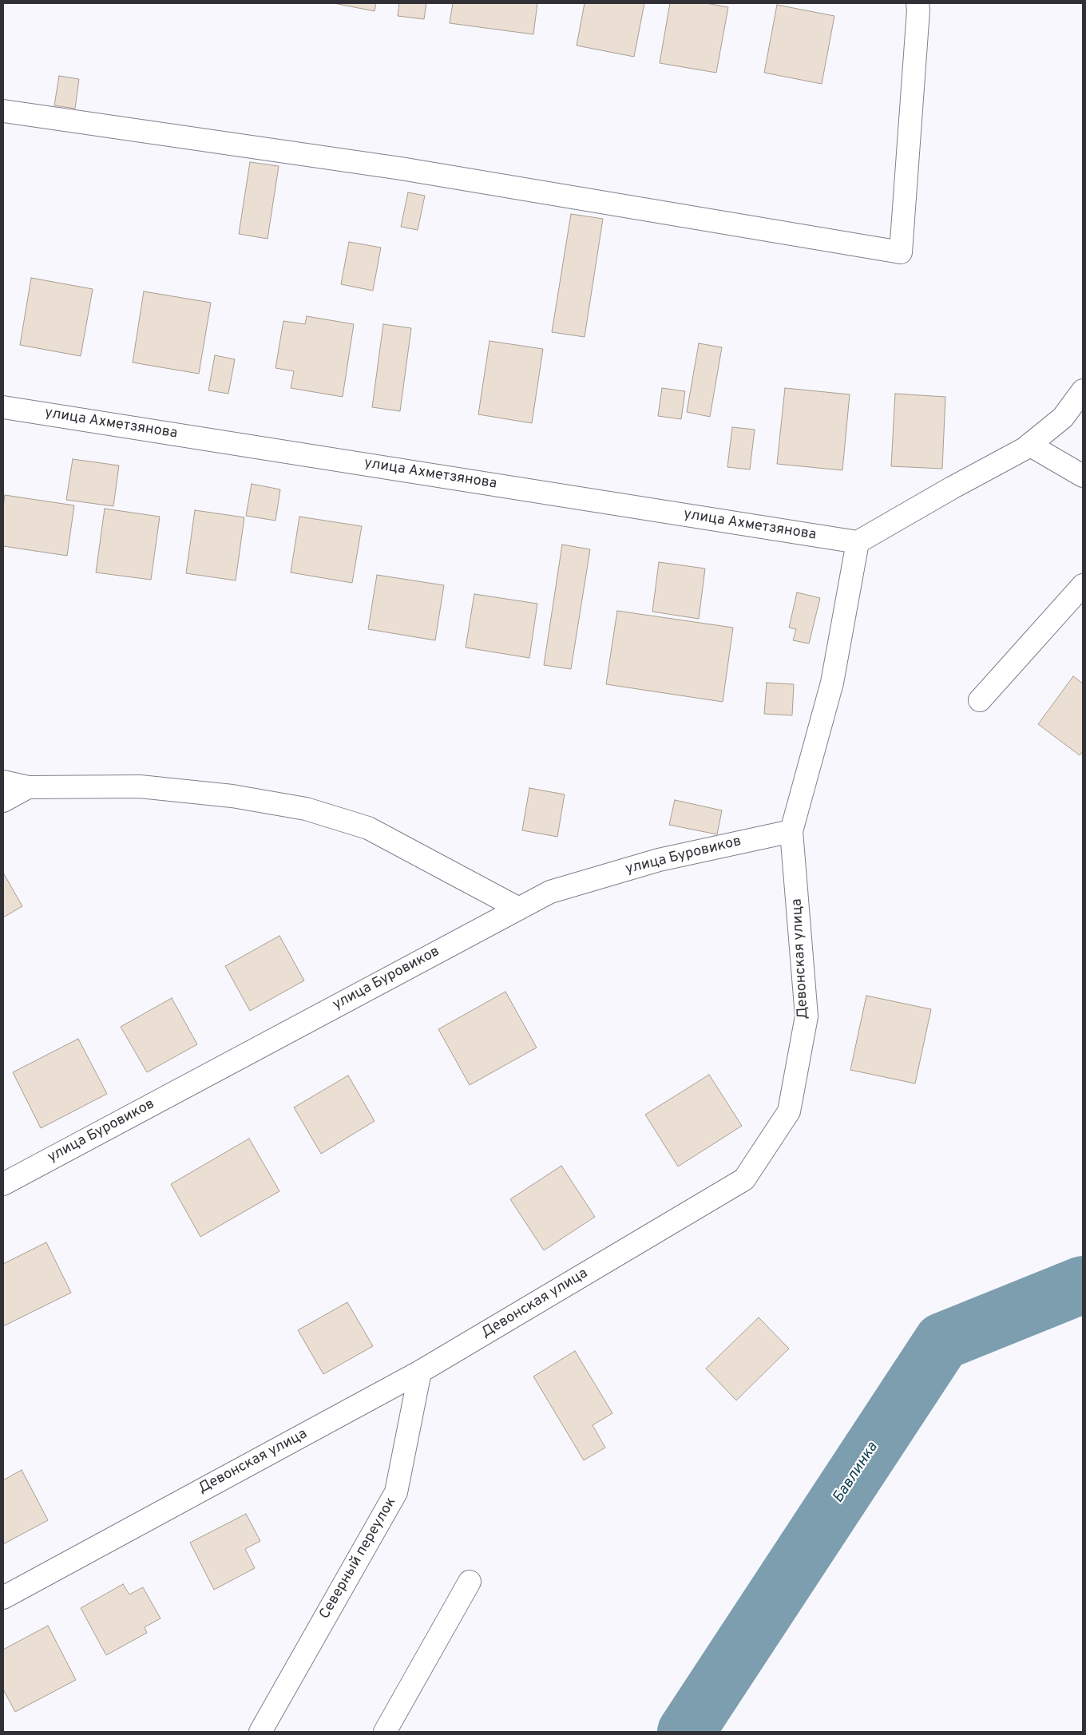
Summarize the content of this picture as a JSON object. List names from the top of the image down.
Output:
{
  "streets": {
    "street": [
      "улица Ахметзянова",
      "улица Буровиков",
      "Девонская улица",
      "Северный переулок"
    ]
  },
  "crossings": [
    ["улица Буровиков", "Девонская улица"],
    ["Девонская улица", "Северный переулок"]
  ],
  "water": ["Бавлинка"]
}
